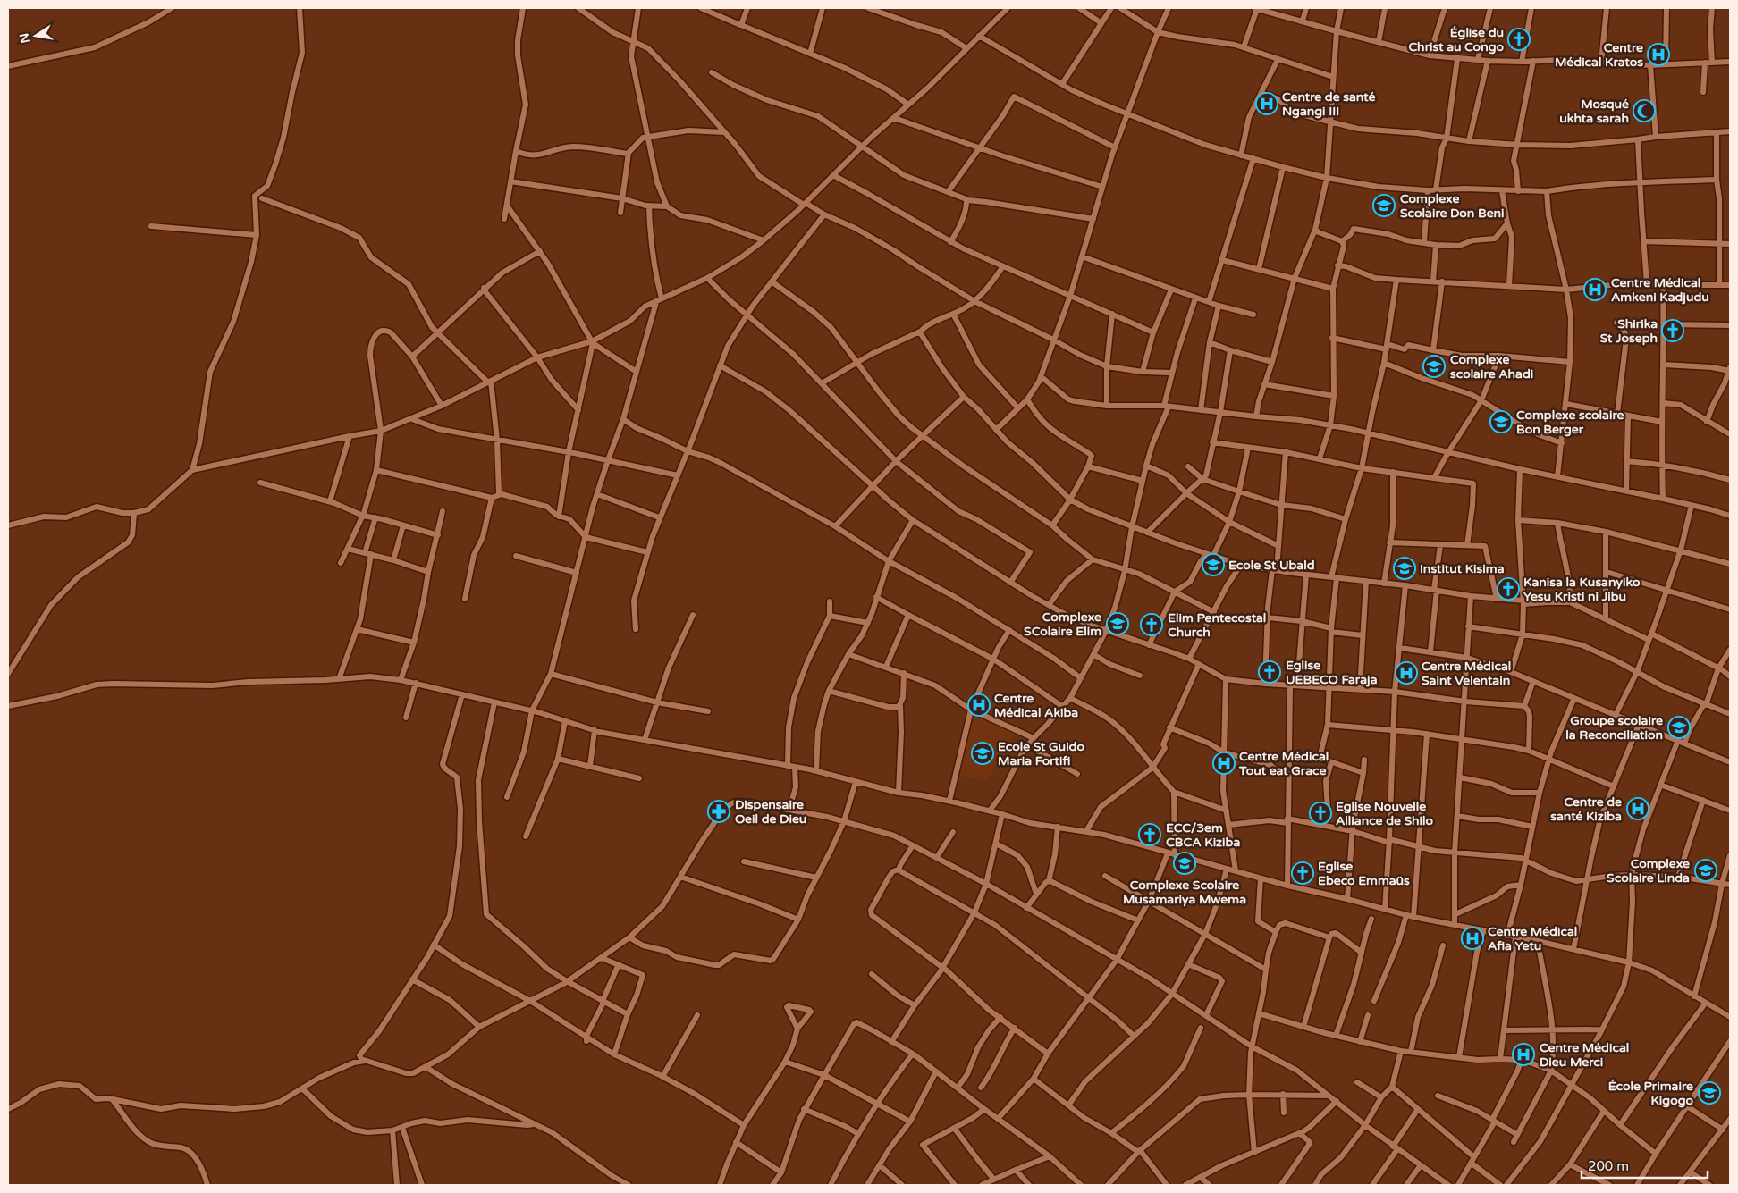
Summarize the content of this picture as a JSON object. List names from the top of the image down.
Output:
{
  "places": {
    "church": [
      "Église du Christ au Congo",
      "Shirika St Joseph",
      "Kanisa la Kusanyiko Yesu Kristi ni Jibu",
      "Elim Pentecostal Church",
      "Eglise UEBECO Faraja",
      "Eglise Nouvelle Alliance de Shilo",
      "ECC/3em CBCA Kiziba",
      "Eglise Ebeco Emmaüs"
    ],
    "hospital": [
      "Centre Médical Kratos",
      "Centre de santé Ngangi III",
      "Centre Médical Amkeni Kadjudu",
      "Centre Médical Saint Velentain",
      "Centre Médical Akiba",
      "Centre Médical Tout eat Grace",
      "Centre de santé Kiziba",
      "Centre Médical Afia Yetu",
      "Centre Médical Dieu Merci"
    ],
    "mosque": ["Mosqué ukhta sarah"],
    "school or university": [
      "Complexe Scolaire Don Beni",
      "Complexe scolaire Ahadi",
      "Complexe scolaire Bon Berger",
      "Ecole St Ubald",
      "Institut Kisima",
      "Complexe SColaire Elim",
      "Groupe scolaire la Reconciliation",
      "Ecole St Guido Maria Fortifi",
      "Complexe Scolaire Musamariya Mwema",
      "Complexe Scolaire Linda",
      "École Primaire Kigogo"
    ],
    "pharmacy": ["Dispensaire Oeil de Dieu"]
  },
  "scale_bar": "200 m",
  "north": "left"
}
